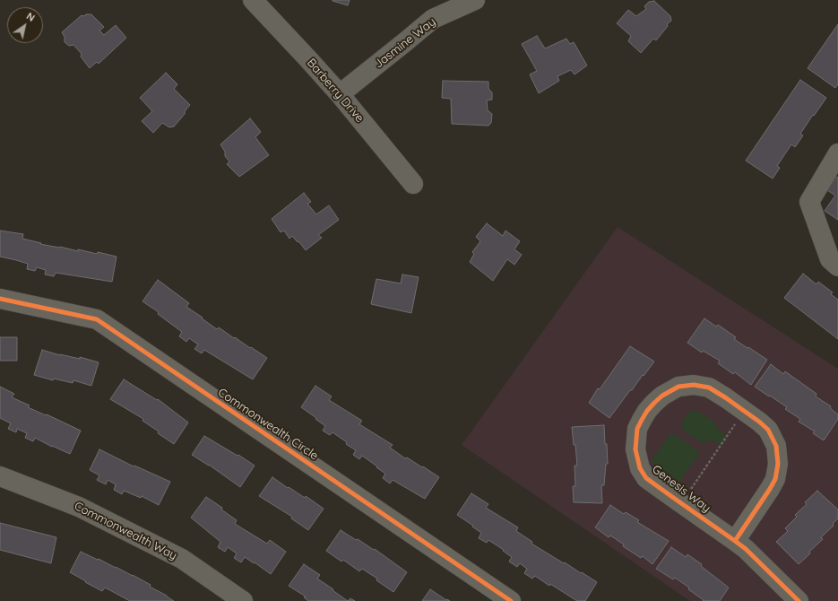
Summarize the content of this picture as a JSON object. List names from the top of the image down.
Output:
{
  "streets": {
    "street": [
      "Jasmine Way",
      "Barberry Drive",
      "Commonwealth Circle",
      "Genesis Way",
      "Commonwealth Way"
    ]
  },
  "crossings": [
    ["Jasmine Way", "Barberry Drive"]
  ],
  "north": "top right"
}
